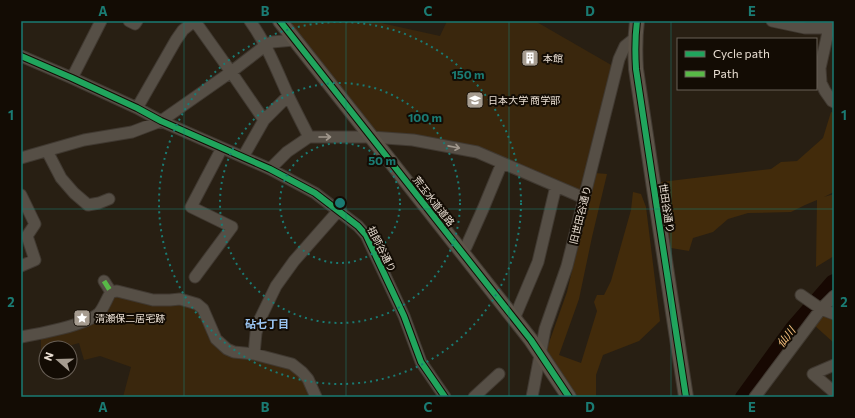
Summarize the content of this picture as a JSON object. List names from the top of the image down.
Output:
{
  "streets": {
    "main road": ["荒玉水道道路", "世田谷通り"],
    "street": ["旧世田谷通り", "祖師谷通り"]
  },
  "crossings": [
    ["荒玉水道道路", "旧世田谷通り"],
    ["世田谷通り", "旧世田谷通り"]
  ],
  "districts": ["砧七丁目"],
  "water": ["仙川"],
  "places": {
    "building": ["本館"],
    "school or university": ["日本大学 商学部"],
    "place": ["清瀬保二居宅跡"]
  },
  "legend": ["Cycle path", "Path"],
  "north": "left",
  "grid": {
    "columns": [
      "A",
      "B",
      "C",
      "D",
      "E"
    ],
    "rows": ["1", "2"]
  },
  "rings": ["150 m", "100 m", "50 m"]
}
